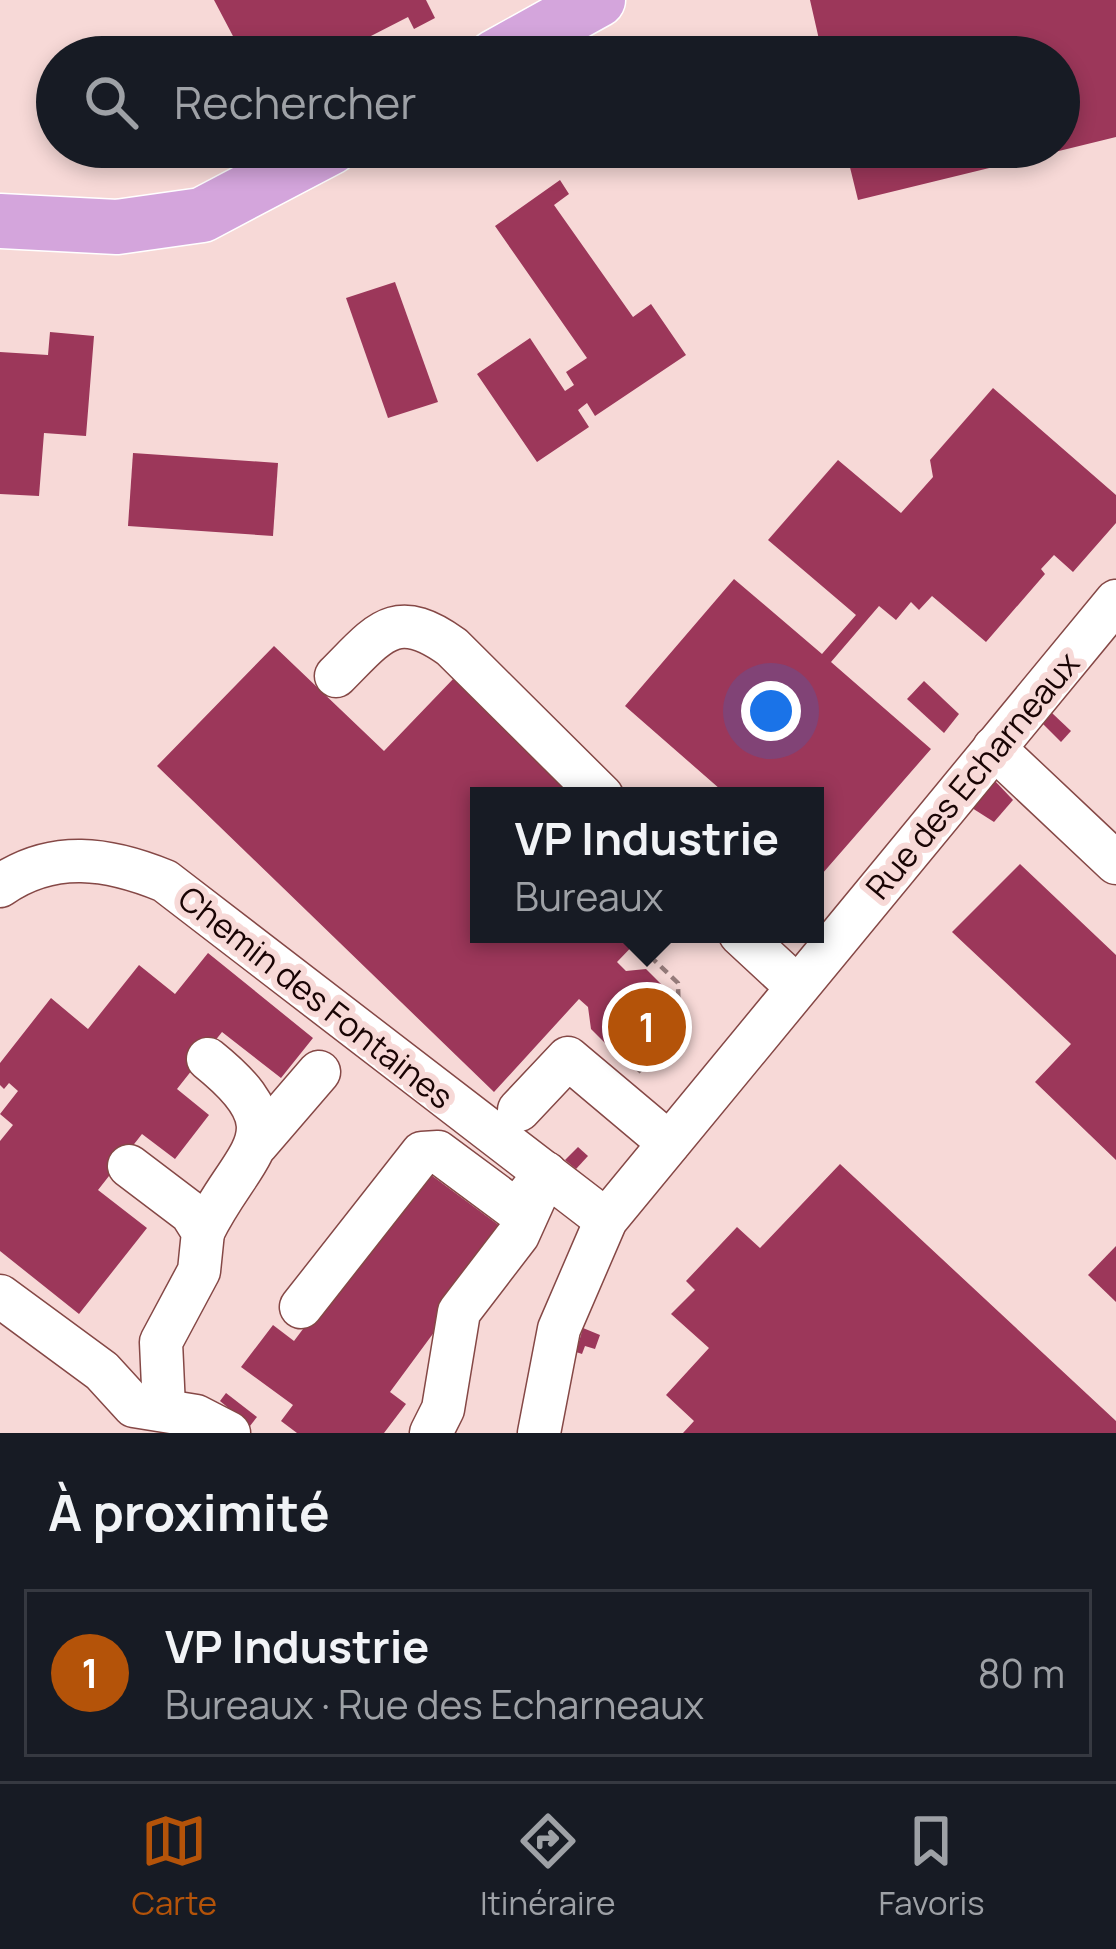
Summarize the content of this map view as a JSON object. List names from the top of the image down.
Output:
{
  "streets": {
    "street": ["Rue des Echarneaux", "Chemin des Fontaines"]
  },
  "crossings": [
    ["Rue des Echarneaux", "Chemin des Fontaines"]
  ],
  "page": {
    "search": "Rechercher",
    "popup": ["VP Industrie", "Bureaux"],
    "pins": "1",
    "heading": "À proximité",
    "list": [
      {
        "mark": "1",
        "name": "VP Industrie",
        "note": "Bureaux · Rue des Echarneaux",
        "value": "80 m"
      }
    ],
    "nav": ["Carte", "Itinéraire", "Favoris"]
  }
}
